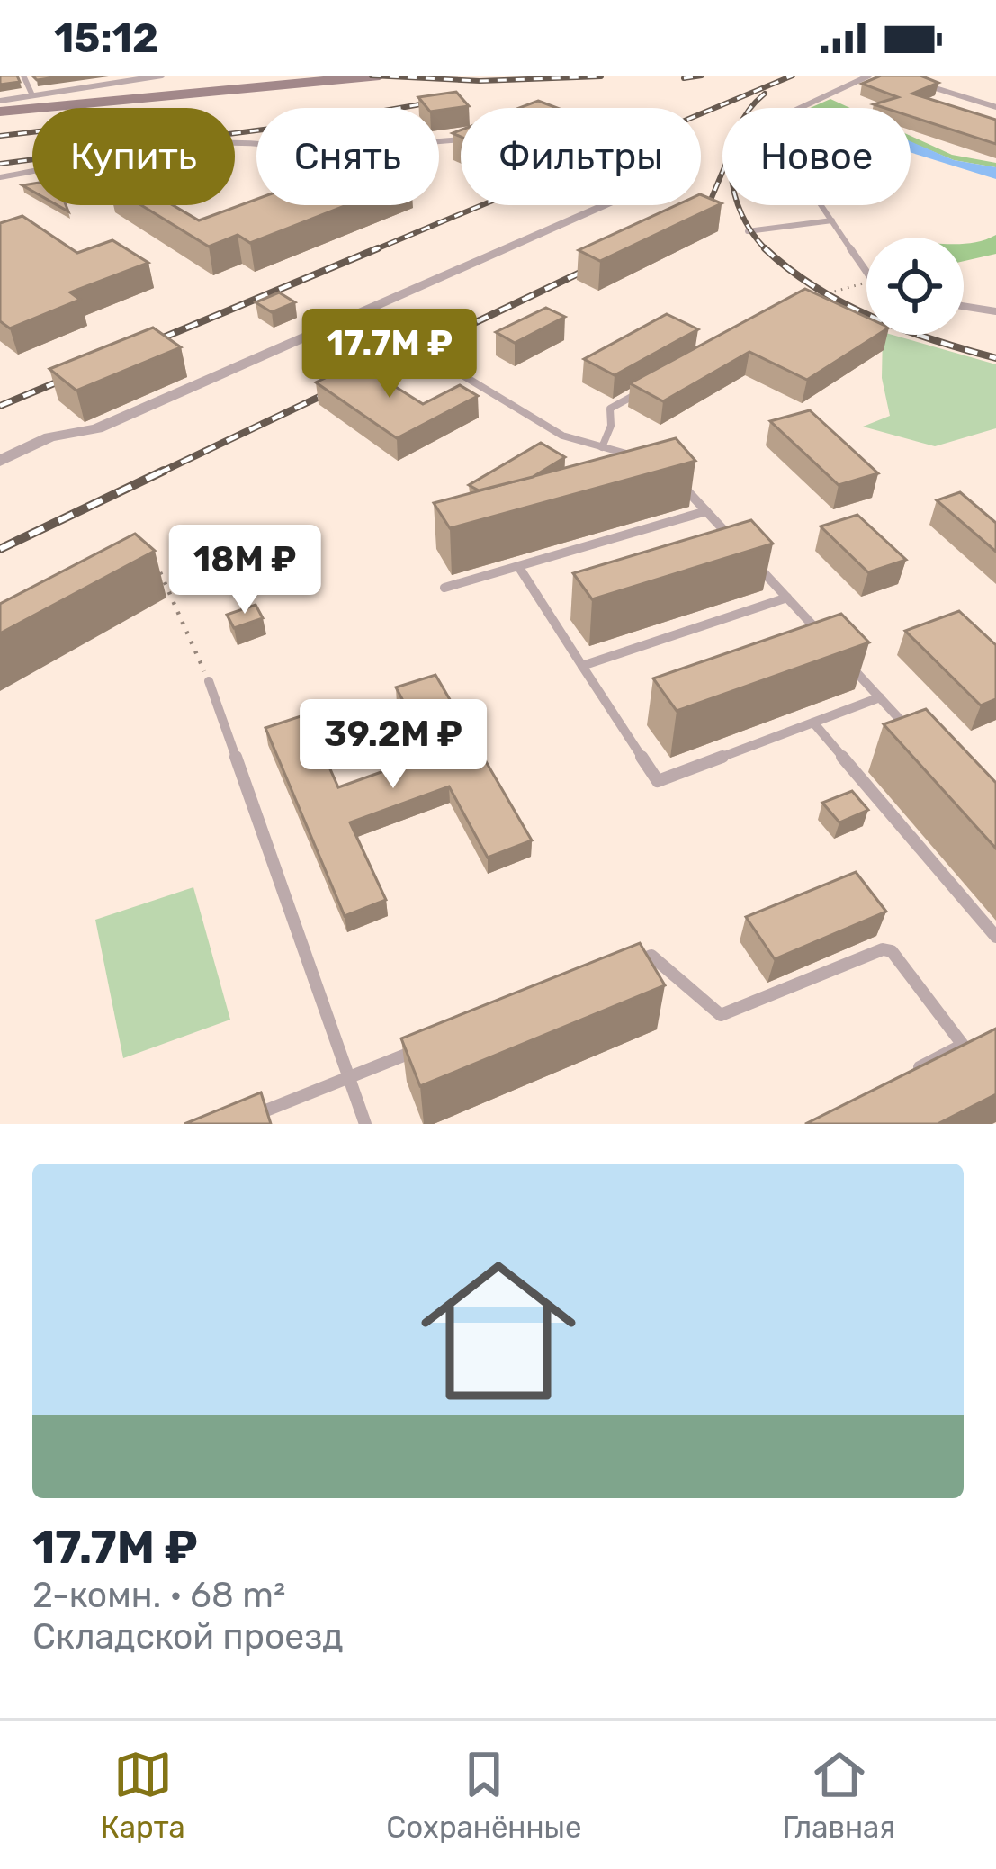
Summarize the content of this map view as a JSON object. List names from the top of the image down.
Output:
{
  "page": {
    "status": "15:12",
    "chip": [
      "Купить",
      "Снять",
      "Фильтры",
      "Новое"
    ],
    "price": ["17.7M ₽", "18M ₽", "39.2M ₽"],
    "list": [
      {
        "name": "17.7M ₽",
        "note": "2-комн. · 68 m² · Складской проезд"
      }
    ],
    "tabs": ["Карта", "Сохранённые", "Главная"]
  }
}
